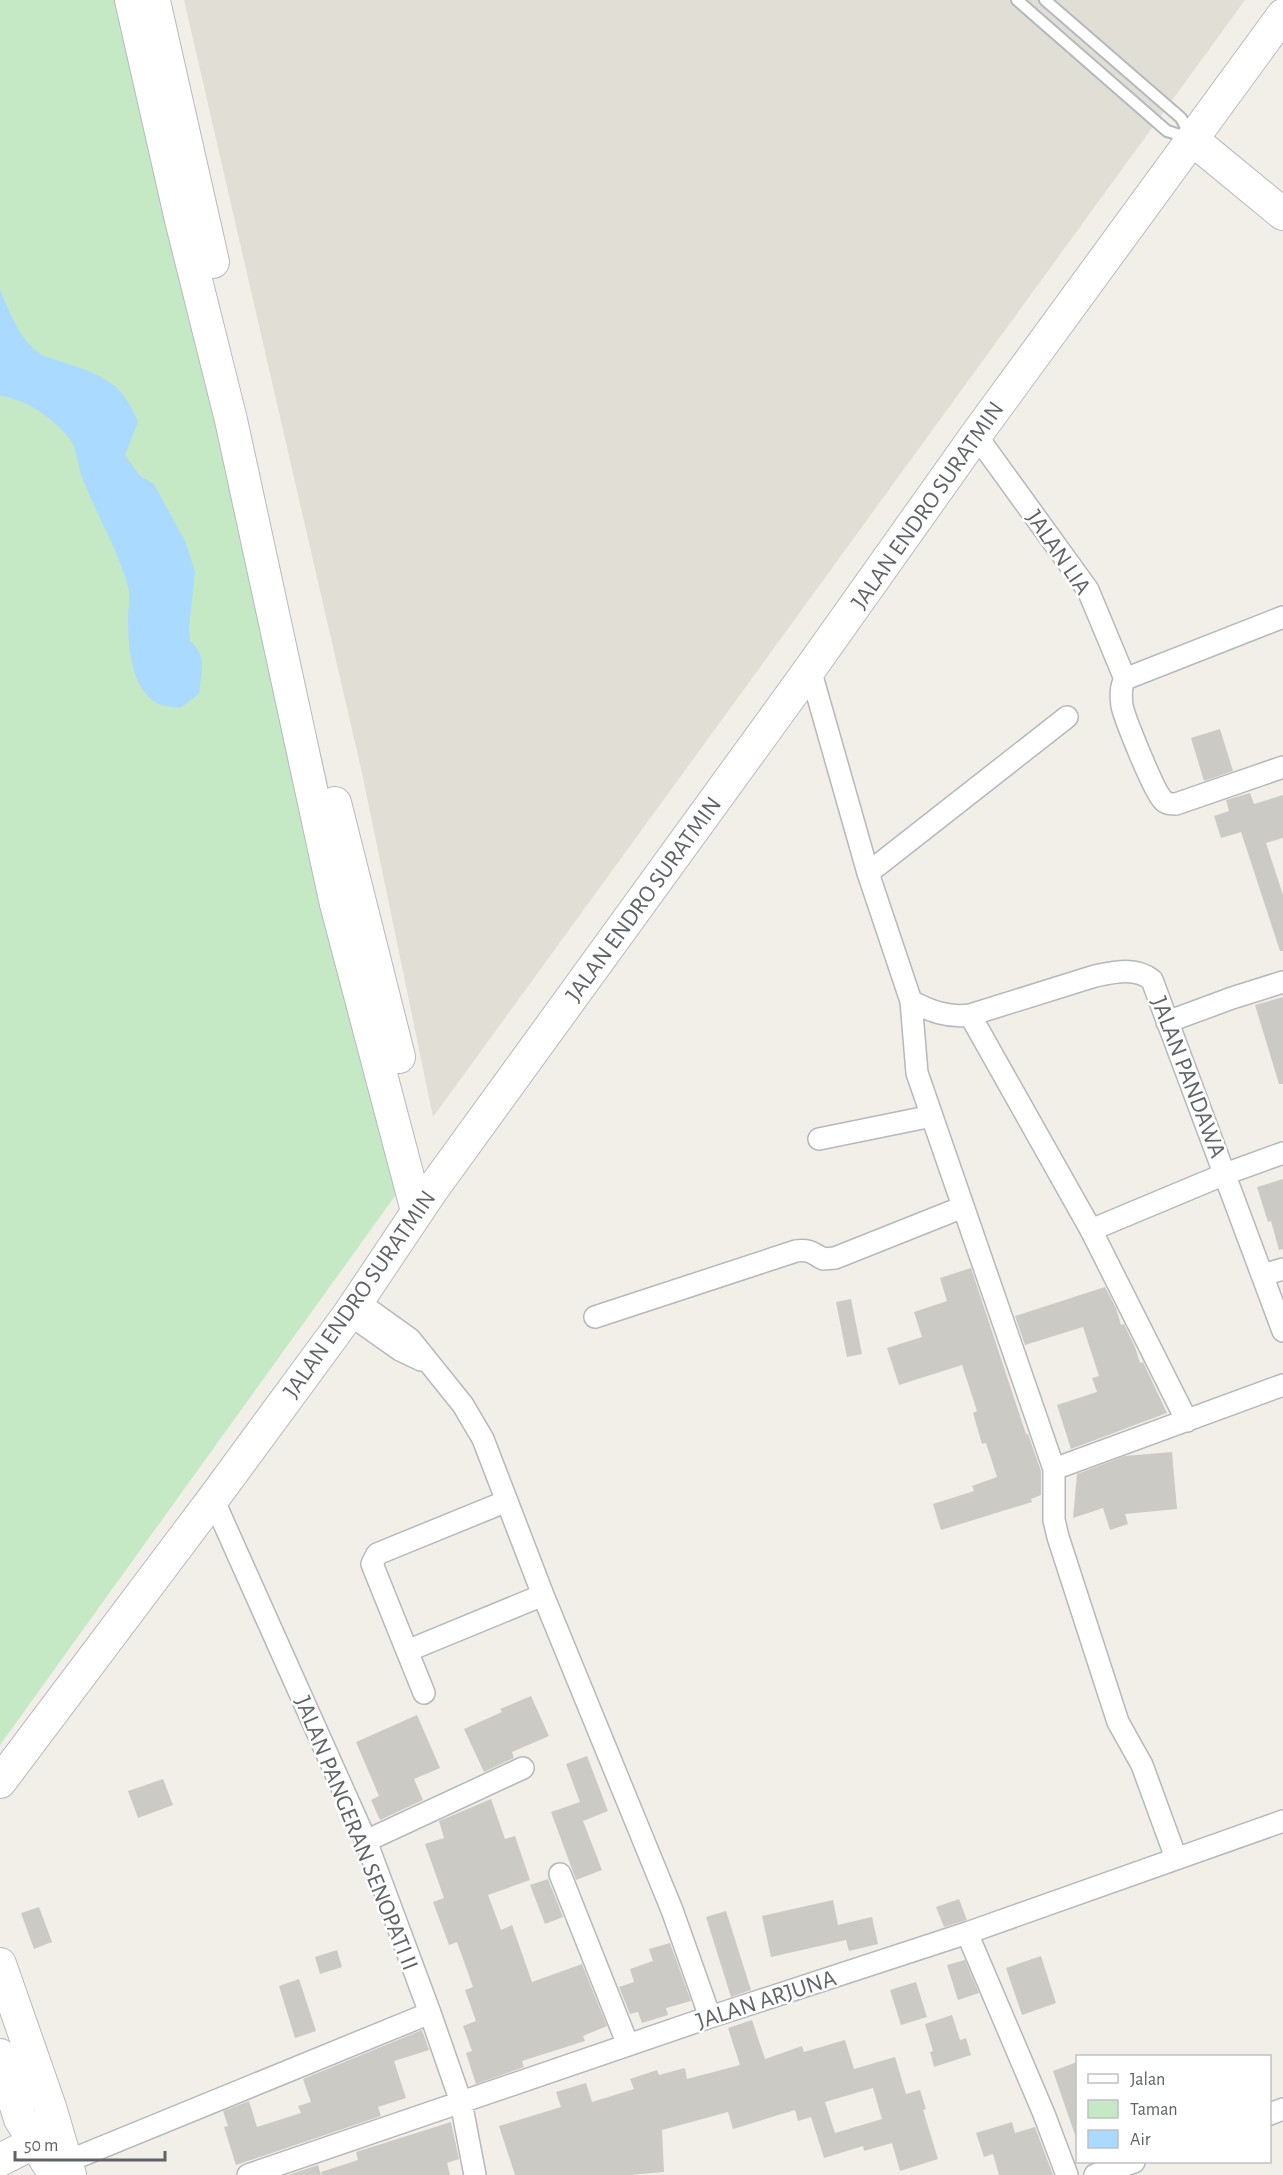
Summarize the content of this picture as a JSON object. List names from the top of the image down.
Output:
{
  "streets": {
    "street": [
      "JALAN ENDRO SURATMIN",
      "JALAN LIA",
      "JALAN PANDAWA",
      "JALAN PANGERAN SENOPATI II",
      "JALAN ARJUNA"
    ]
  },
  "crossings": [
    ["JALAN ENDRO SURATMIN", "JALAN LIA"],
    ["JALAN ENDRO SURATMIN", "JALAN PANGERAN SENOPATI II"],
    ["JALAN PANGERAN SENOPATI II", "JALAN ARJUNA"]
  ],
  "legend": ["Jalan", "Taman", "Air"],
  "scale_bar": "50 m"
}
